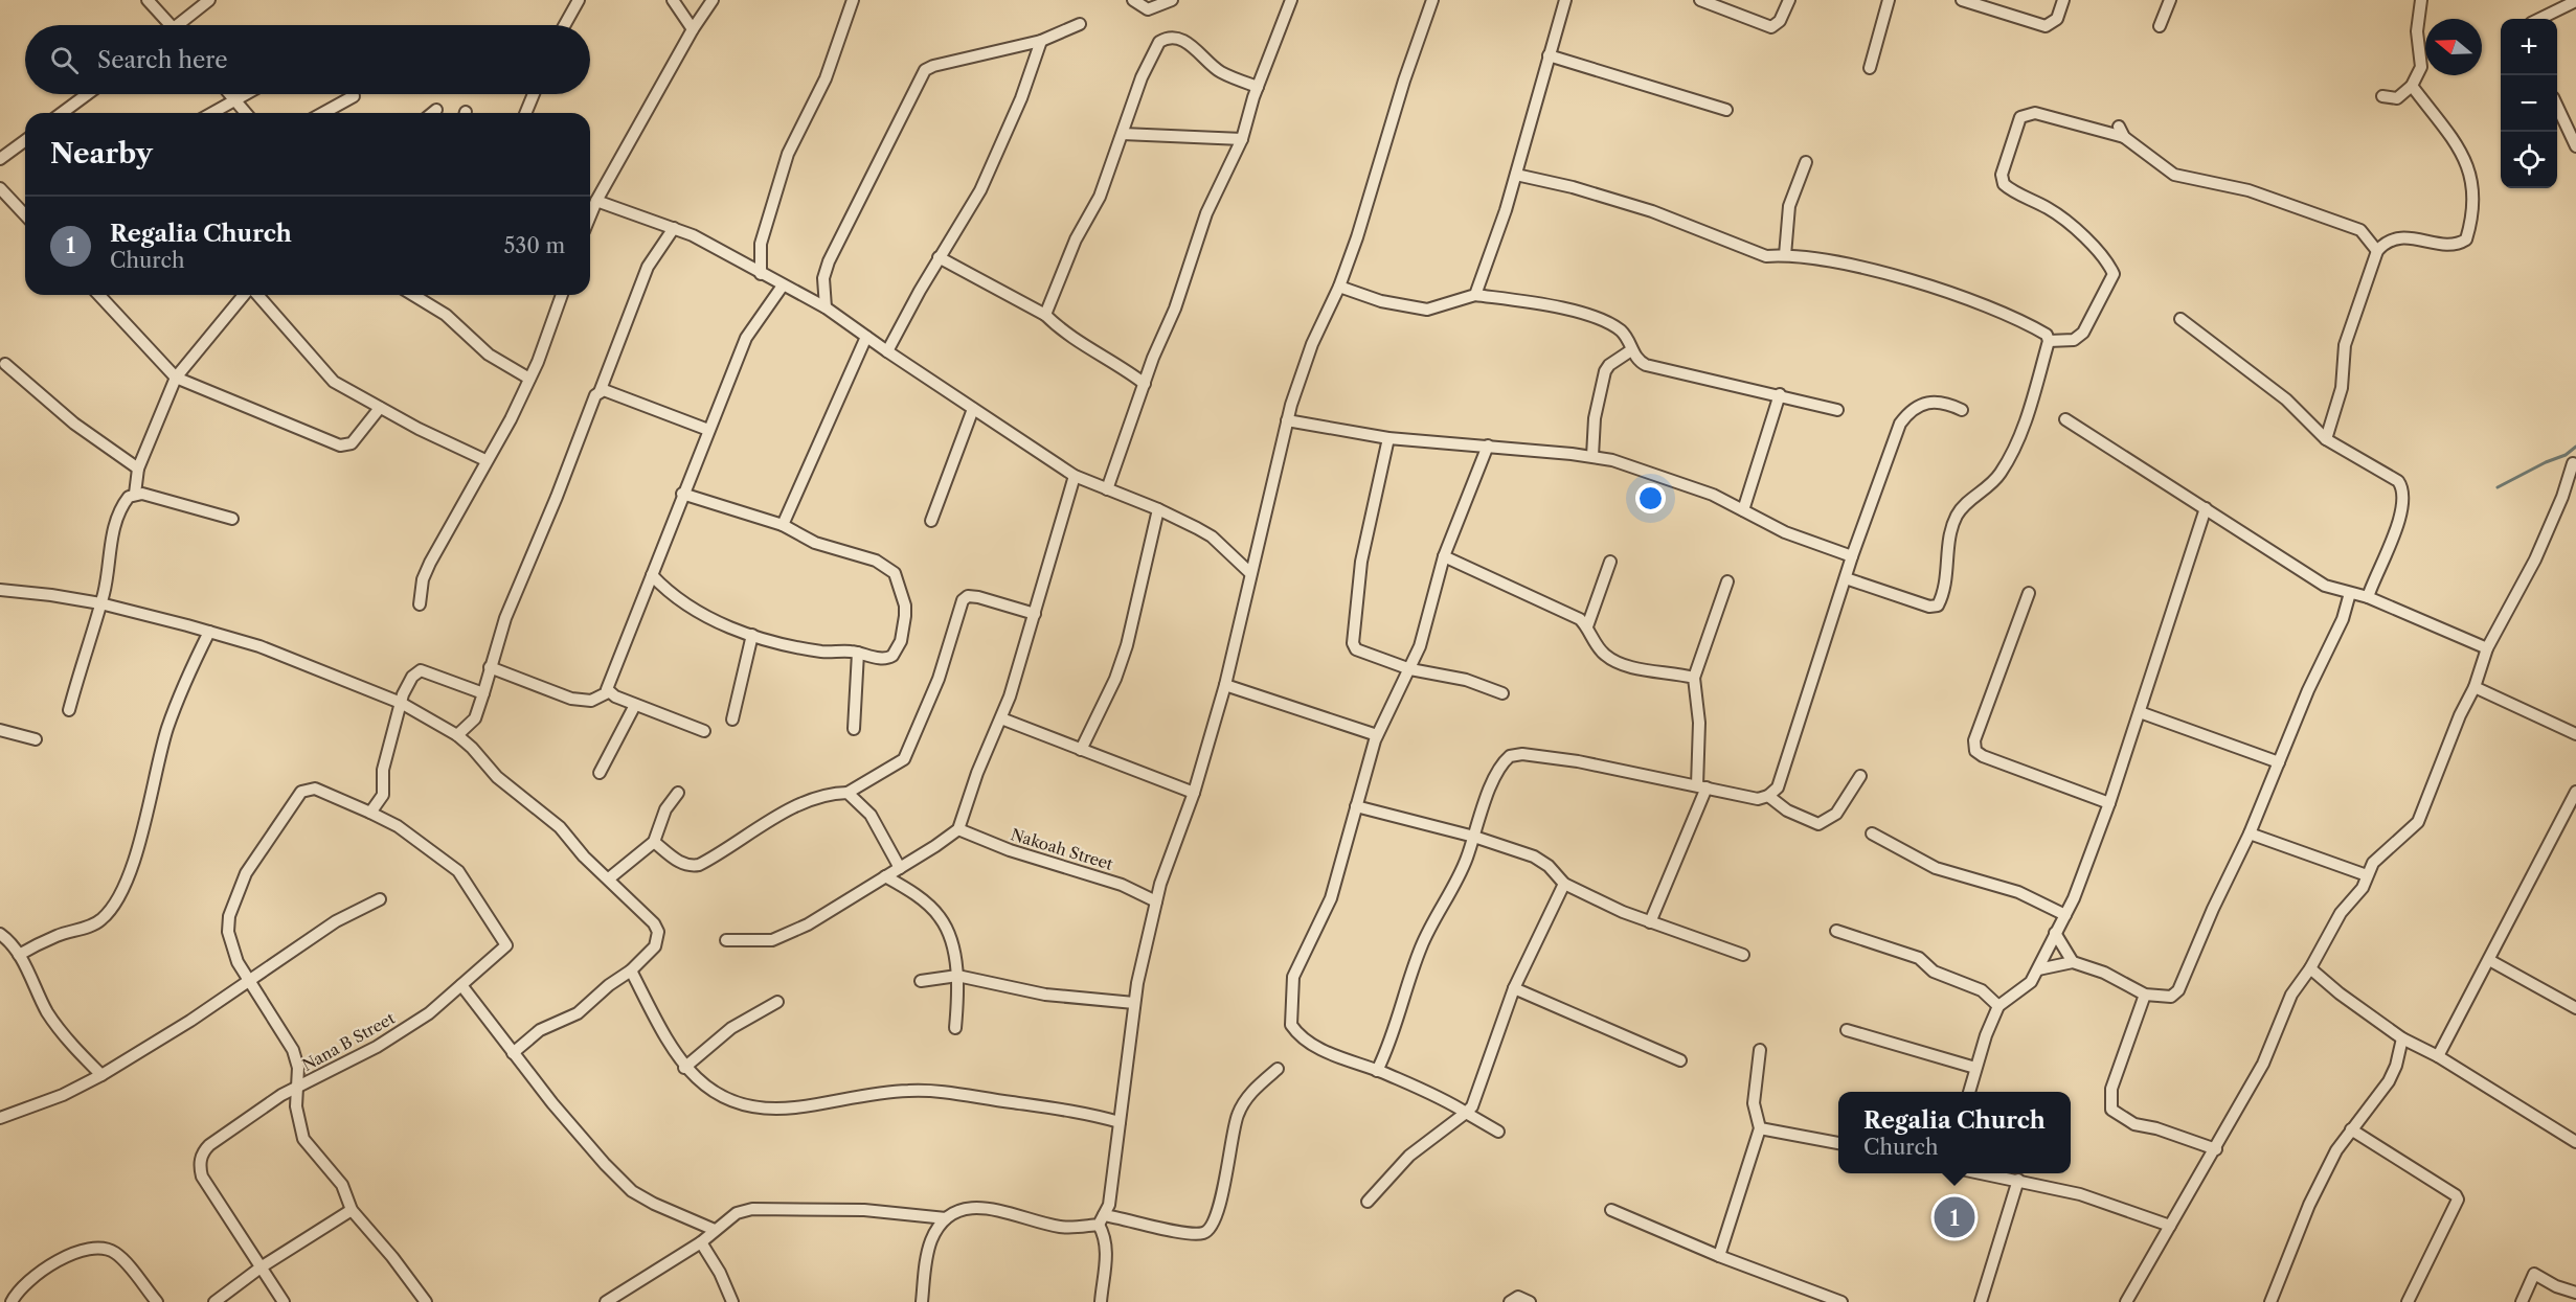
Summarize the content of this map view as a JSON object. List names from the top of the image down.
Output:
{
  "streets": {
    "street": ["Nakoah Street", "Nana B Street"]
  },
  "north": "left",
  "page": {
    "map_buttons": ["+", "−"],
    "search": "Search here",
    "heading": "Nearby",
    "list": [
      {
        "mark": "1",
        "name": "Regalia Church",
        "note": "Church",
        "value": "530 m"
      }
    ],
    "popup": ["Regalia Church", "Church"],
    "pins": "1"
  }
}
